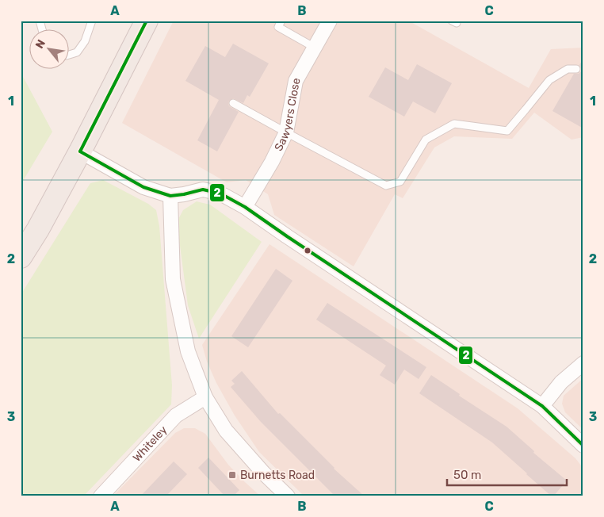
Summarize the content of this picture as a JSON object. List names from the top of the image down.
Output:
{
  "streets": {
    "street": ["Sawyers Close", "Whiteley"]
  },
  "places": {
    "transit": ["Burnetts Road"]
  },
  "lines": ["transit line 2"],
  "scale_bar": "50 m",
  "north": "top left",
  "grid": {
    "columns": ["A", "B", "C"],
    "rows": ["1", "2", "3"]
  }
}
